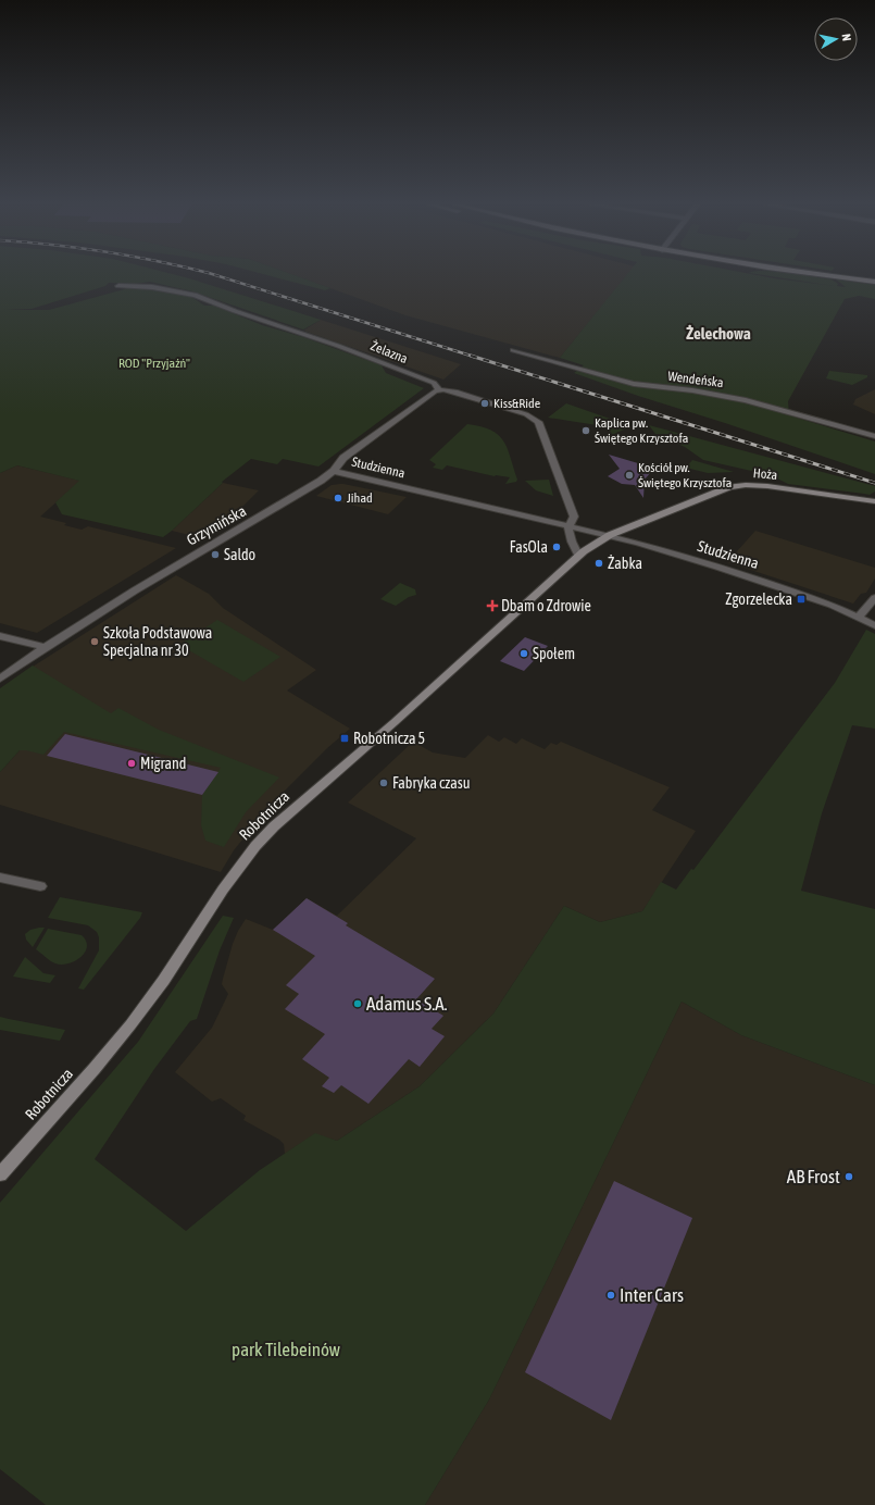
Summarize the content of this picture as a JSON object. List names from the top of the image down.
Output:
{
  "streets": {
    "street": [
      "Żelazna",
      "Wendeńska",
      "Studzienna",
      "Hoża",
      "Grzymińska",
      "Robotnicza"
    ]
  },
  "crossings": [
    ["Żelazna", "Studzienna"],
    ["Żelazna", "Grzymińska"],
    ["Studzienna", "Hoża"],
    ["Studzienna", "Grzymińska"],
    ["Studzienna", "Robotnicza"],
    ["Hoża", "Robotnicza"]
  ],
  "districts": ["Żelechowa"],
  "parks": ["ROD \"Przyjaźń\"", "park Tilebeinów"],
  "places": {
    "other": [
      "Kiss&Ride",
      "Kaplica pw. Świętego Krzysztofa",
      "Kościół pw. Świętego Krzysztofa",
      "Jihad",
      "FasOla",
      "Saldo",
      "Żabka",
      "Szkoła Podstawowa Specjalna nr 30",
      "Społem",
      "Migrand",
      "Fabryka czasu",
      "Adamus S.A.",
      "AB Frost",
      "Inter Cars"
    ],
    "transit": ["Zgorzelecka", "Robotnicza 5"],
    "health": ["Dbam o Zdrowie"]
  },
  "north": "right"
}
